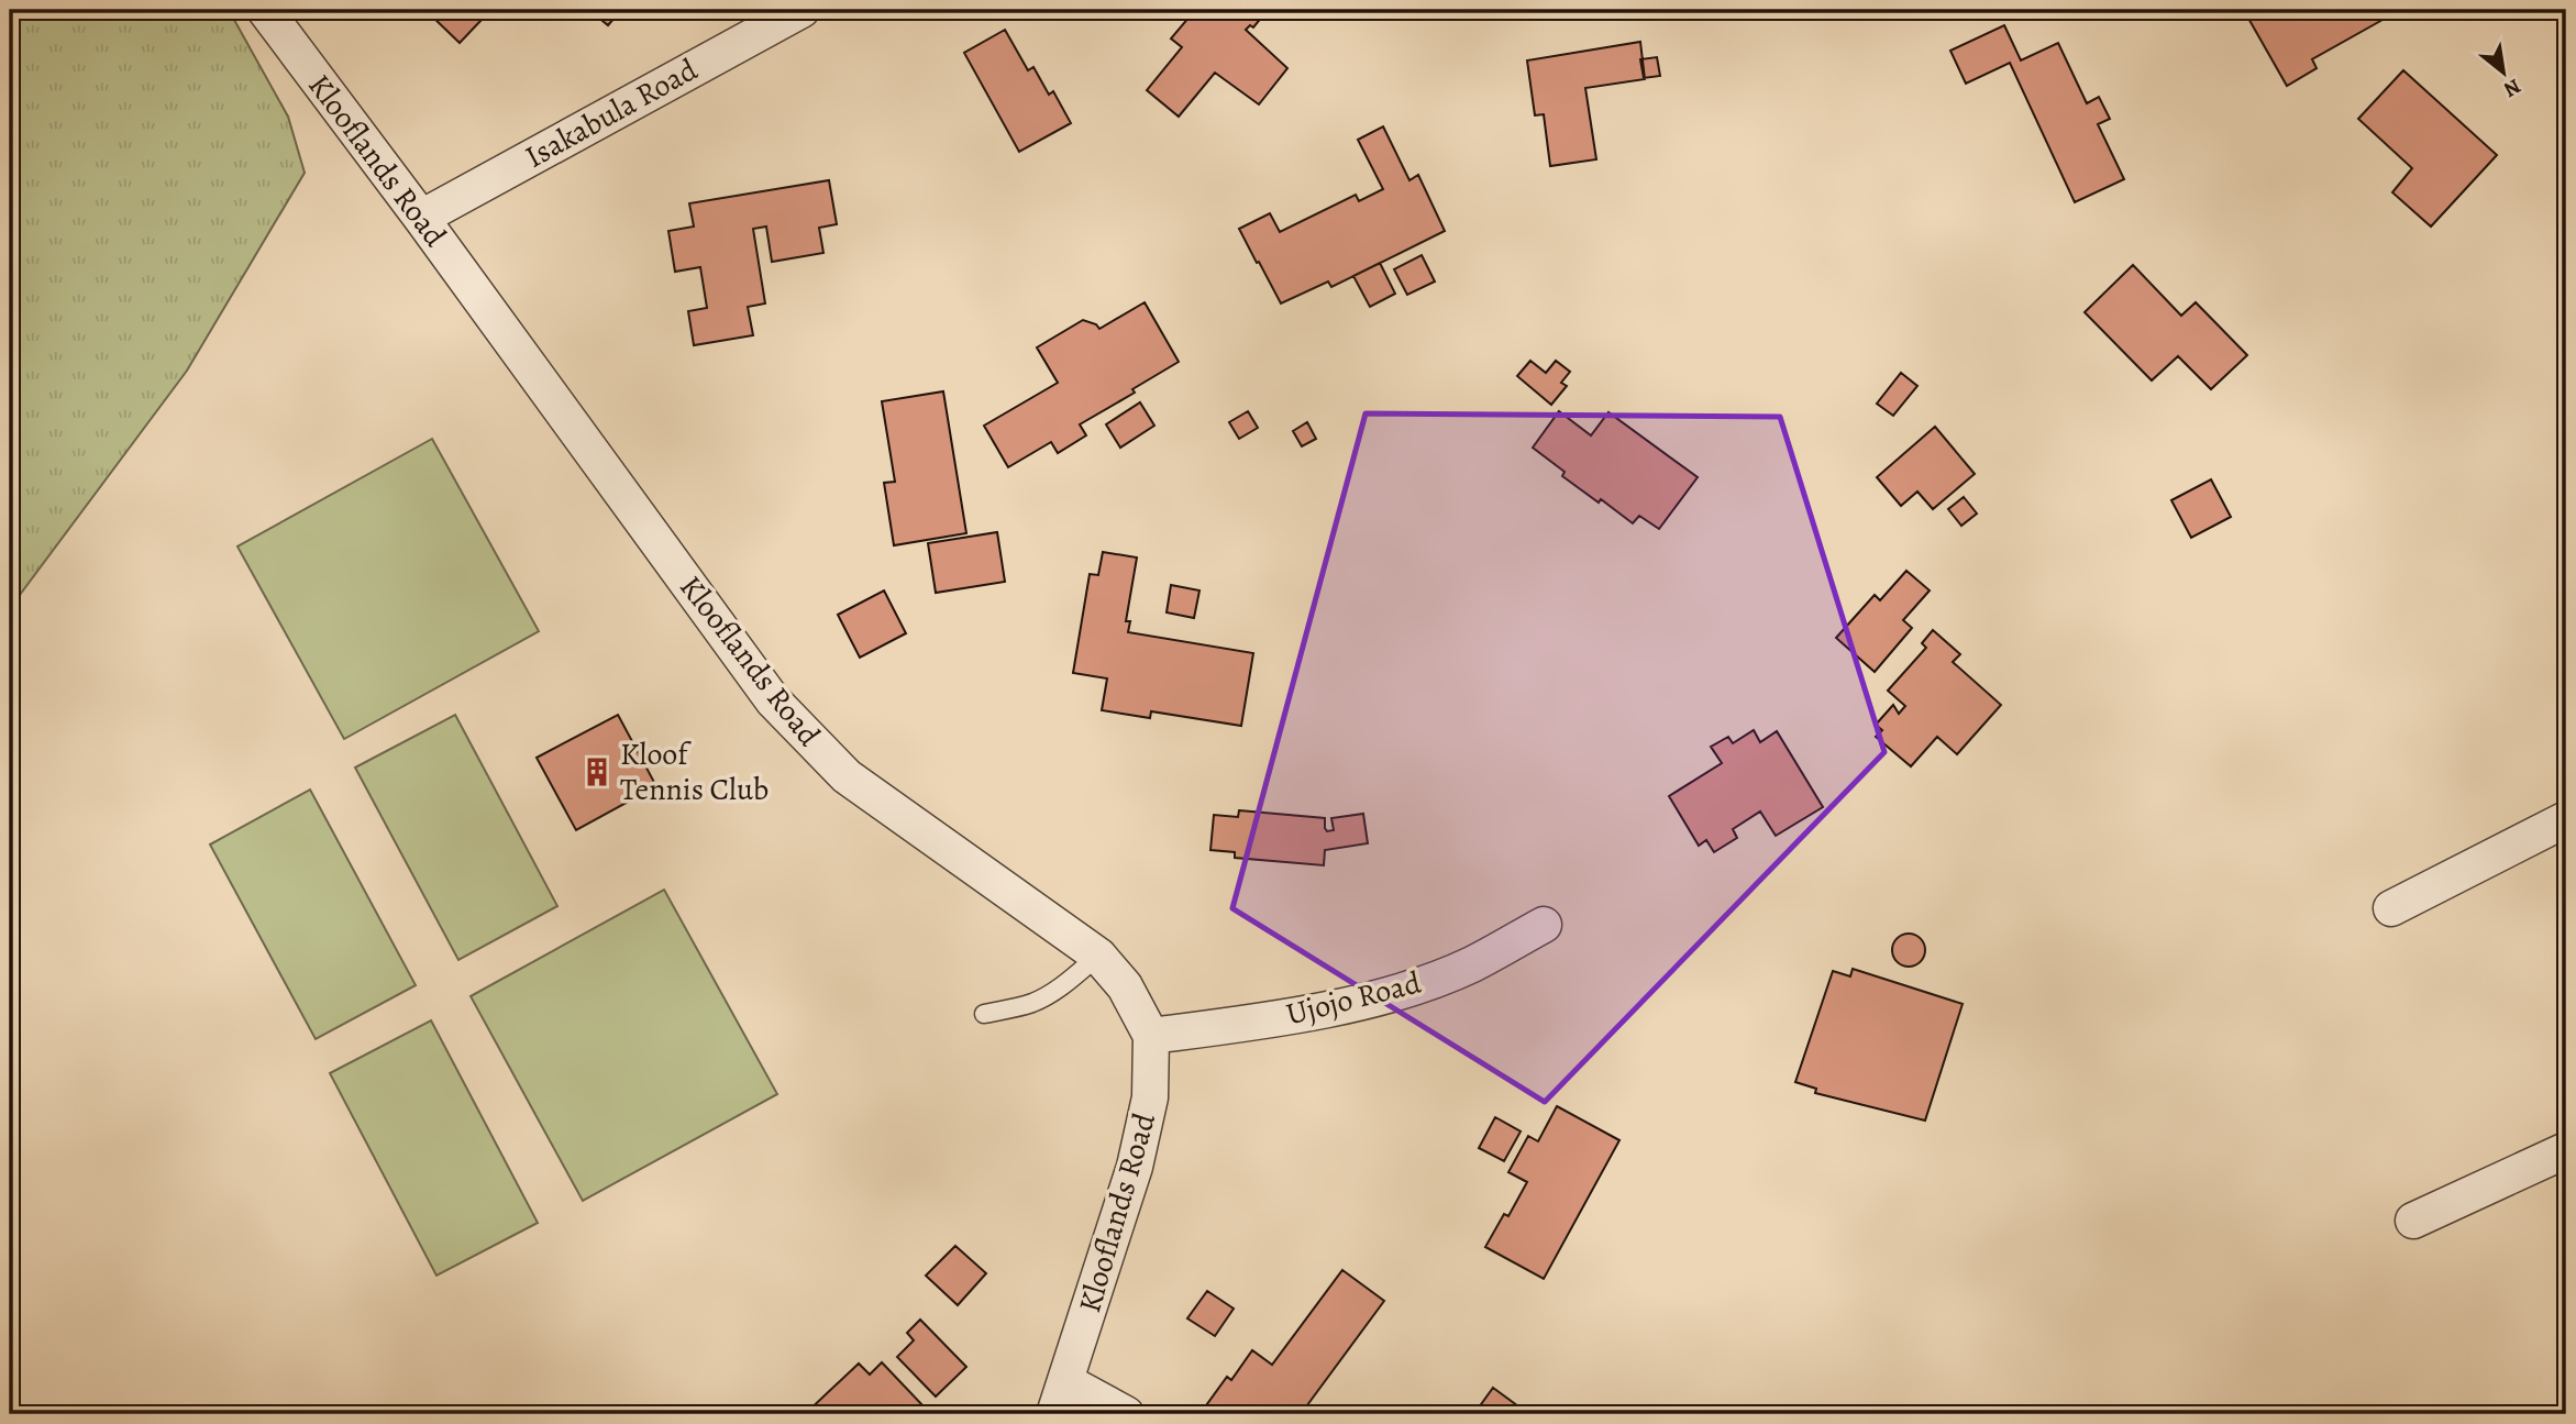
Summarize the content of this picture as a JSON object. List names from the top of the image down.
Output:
{
  "streets": {
    "street": ["Isakabula Road", "Klooflands Road", "Ujojo Road"]
  },
  "crossings": [
    ["Isakabula Road", "Klooflands Road"],
    ["Klooflands Road", "Ujojo Road"]
  ],
  "places": {
    "building": ["Kloof Tennis Club"]
  },
  "north": "bottom right"
}
